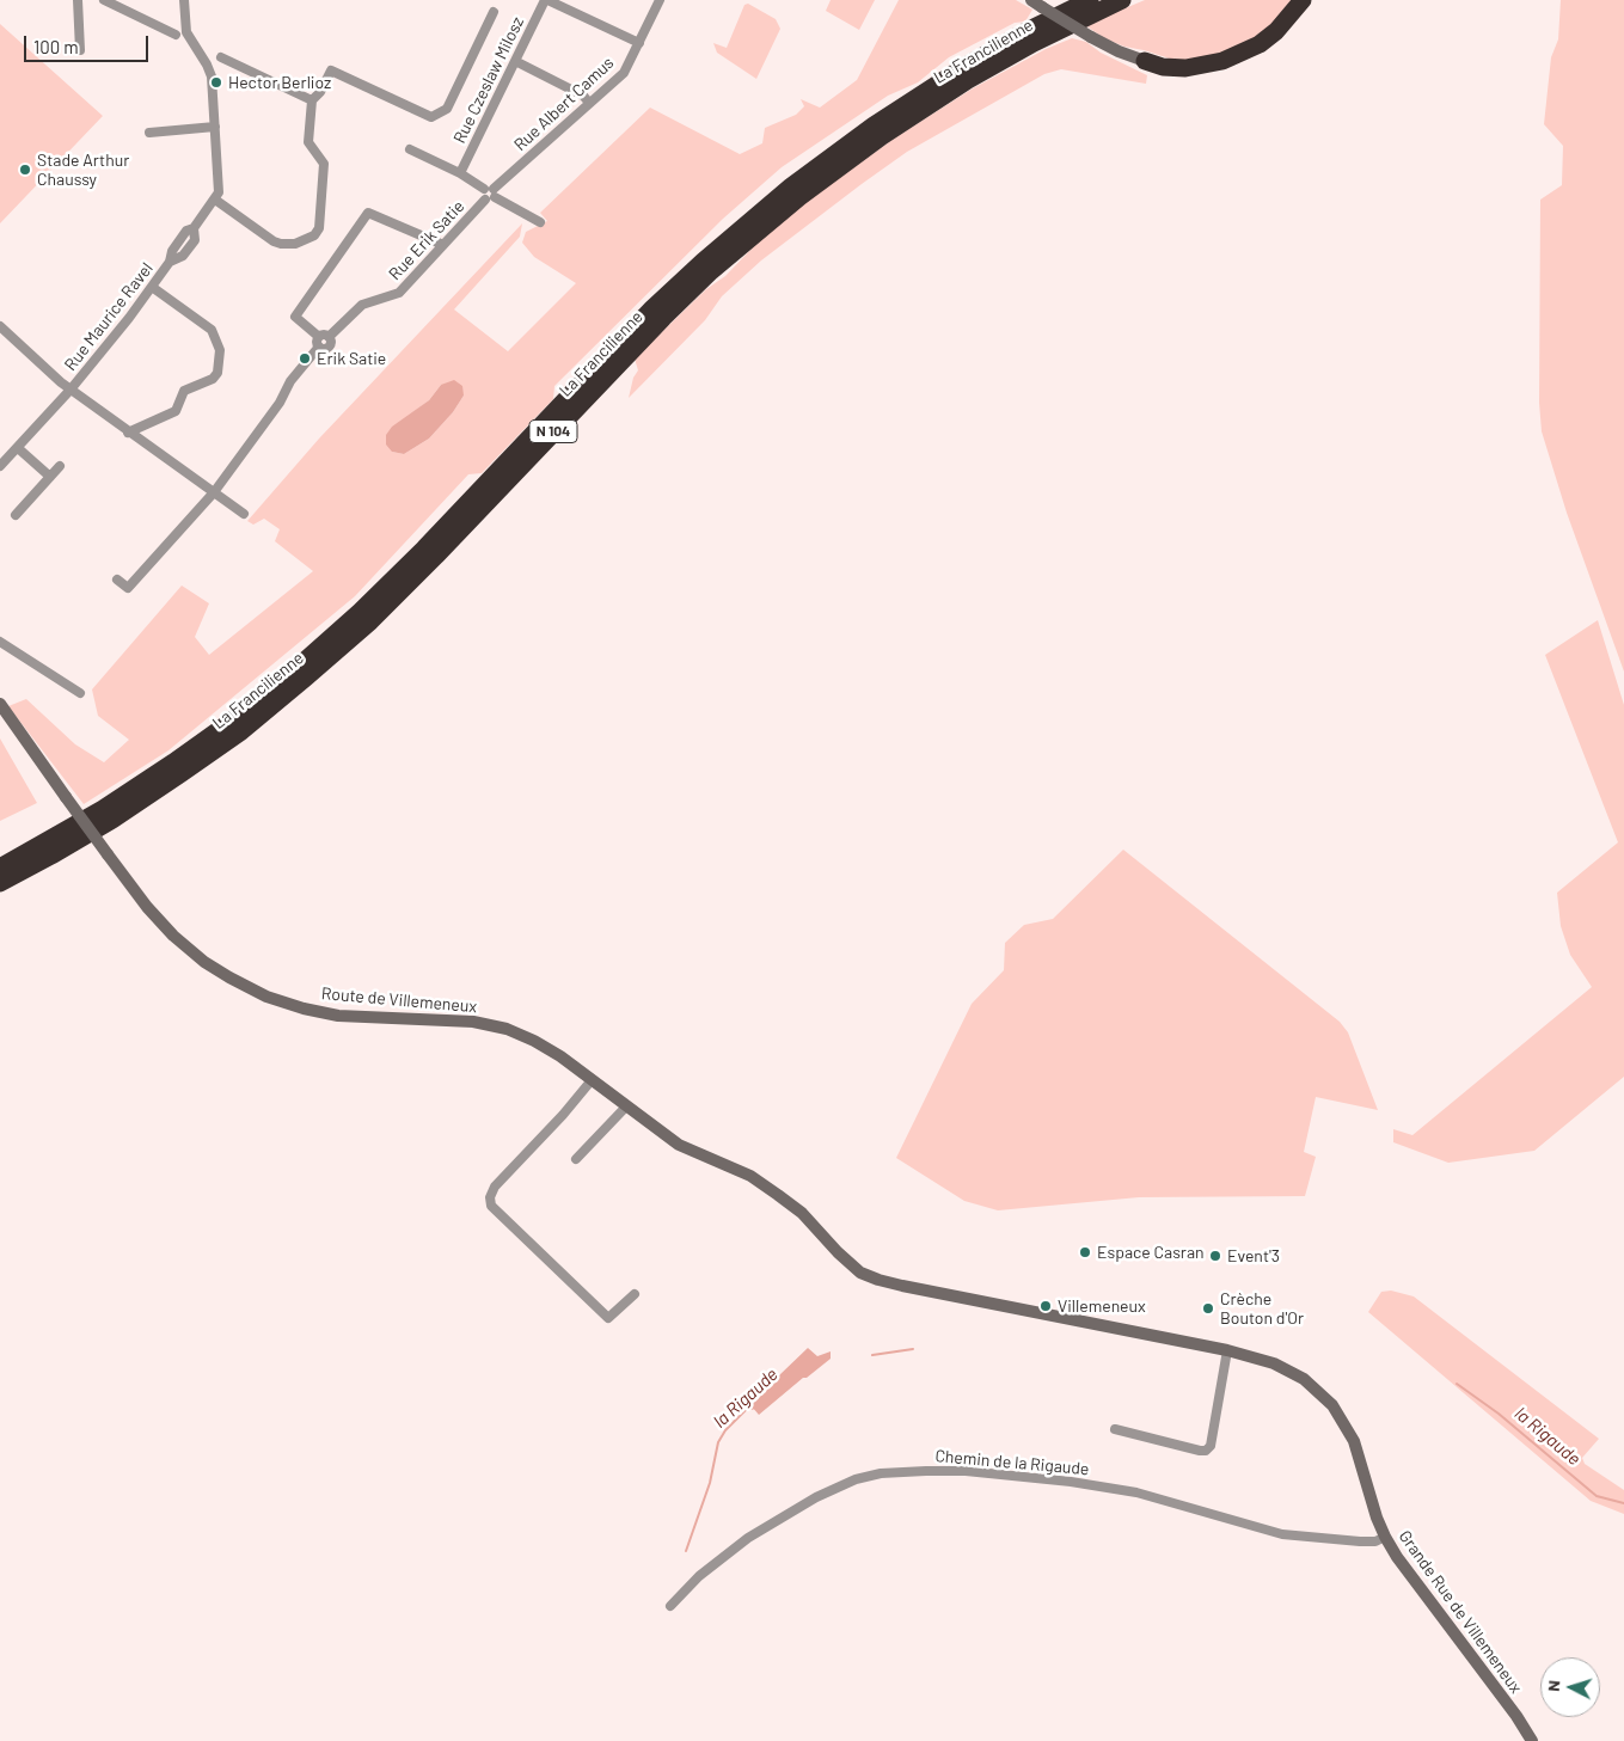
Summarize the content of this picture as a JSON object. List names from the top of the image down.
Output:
{
  "streets": {
    "highway": ["La Francilienne", "N 104"],
    "main road": ["Route de Villemeneux", "Grande Rue de Villemeneux"],
    "street": [
      "Rue Czeslaw Milosz",
      "Rue Albert Camus",
      "Rue Erik Satie",
      "Rue Maurice Ravel",
      "Chemin de la Rigaude"
    ]
  },
  "crossings": [
    ["Rue Czeslaw Milosz", "Rue Albert Camus"],
    ["Rue Albert Camus", "Rue Erik Satie"],
    ["Route de Villemeneux", "Grande Rue de Villemeneux"],
    ["Chemin de la Rigaude", "Grande Rue de Villemeneux"]
  ],
  "water": ["la Rigaude"],
  "places": [
    "Hector Berlioz",
    "Stade Arthur Chaussy",
    "Erik Satie",
    "Espace Casran",
    "Event'3",
    "Villemeneux",
    "Crèche Bouton d'Or"
  ],
  "scale_bar": "100 m",
  "north": "left"
}
